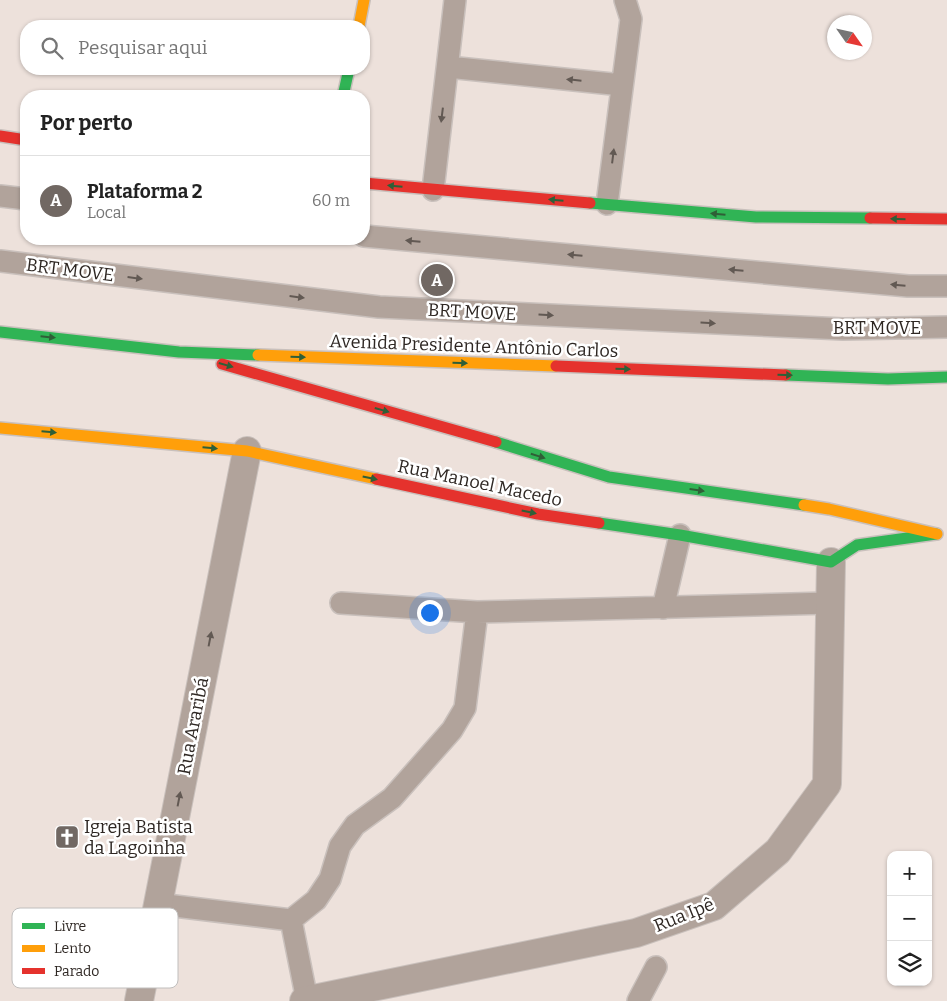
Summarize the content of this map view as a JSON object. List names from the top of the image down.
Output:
{
  "streets": {
    "main road": ["Avenida Presidente Antônio Carlos", "Rua Manoel Macedo"],
    "street": ["Rua Araribá", "Rua Ipê"],
    "lane": ["BRT MOVE"]
  },
  "crossings": [
    ["Rua Manoel Macedo", "Rua Araribá"],
    ["Rua Manoel Macedo", "Rua Ipê"]
  ],
  "one_way": ["Rua Araribá"],
  "places": {
    "church": ["Igreja Batista da Lagoinha"]
  },
  "legend": ["Livre", "Lento", "Parado"],
  "north": "bottom right",
  "page": {
    "search": "Pesquisar aqui",
    "heading": "Por perto",
    "list": [
      {
        "mark": "A",
        "name": "Plataforma 2",
        "note": "Local",
        "value": "60 m"
      }
    ],
    "pins": "A",
    "map_buttons": ["+", "−"]
  }
}
